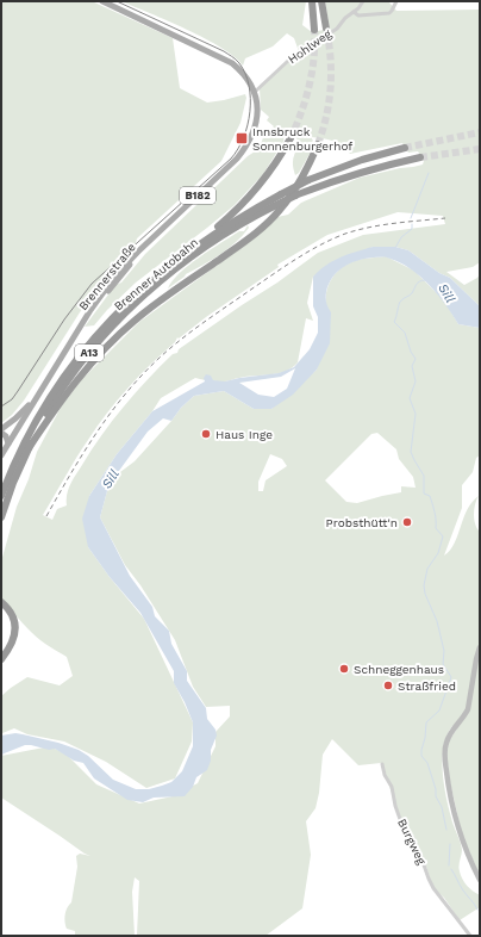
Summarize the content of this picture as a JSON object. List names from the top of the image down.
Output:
{
  "streets": {
    "highway": ["Brenner Autobahn", "A13"],
    "main road": ["B182", "Brennerstraße"],
    "street": ["Hohlweg", "Burgweg"]
  },
  "crossings": [
    ["Hohlweg", "Brennerstraße"],
    ["B182", "Brennerstraße"],
    ["Brenner Autobahn", "A13"]
  ],
  "water": ["Sill"],
  "places": {
    "transit": ["Innsbruck Sonnenburgerhof"],
    "other": [
      "Haus Inge",
      "Probsthütt'n",
      "Schneggenhaus",
      "Straßfried"
    ]
  }
}
